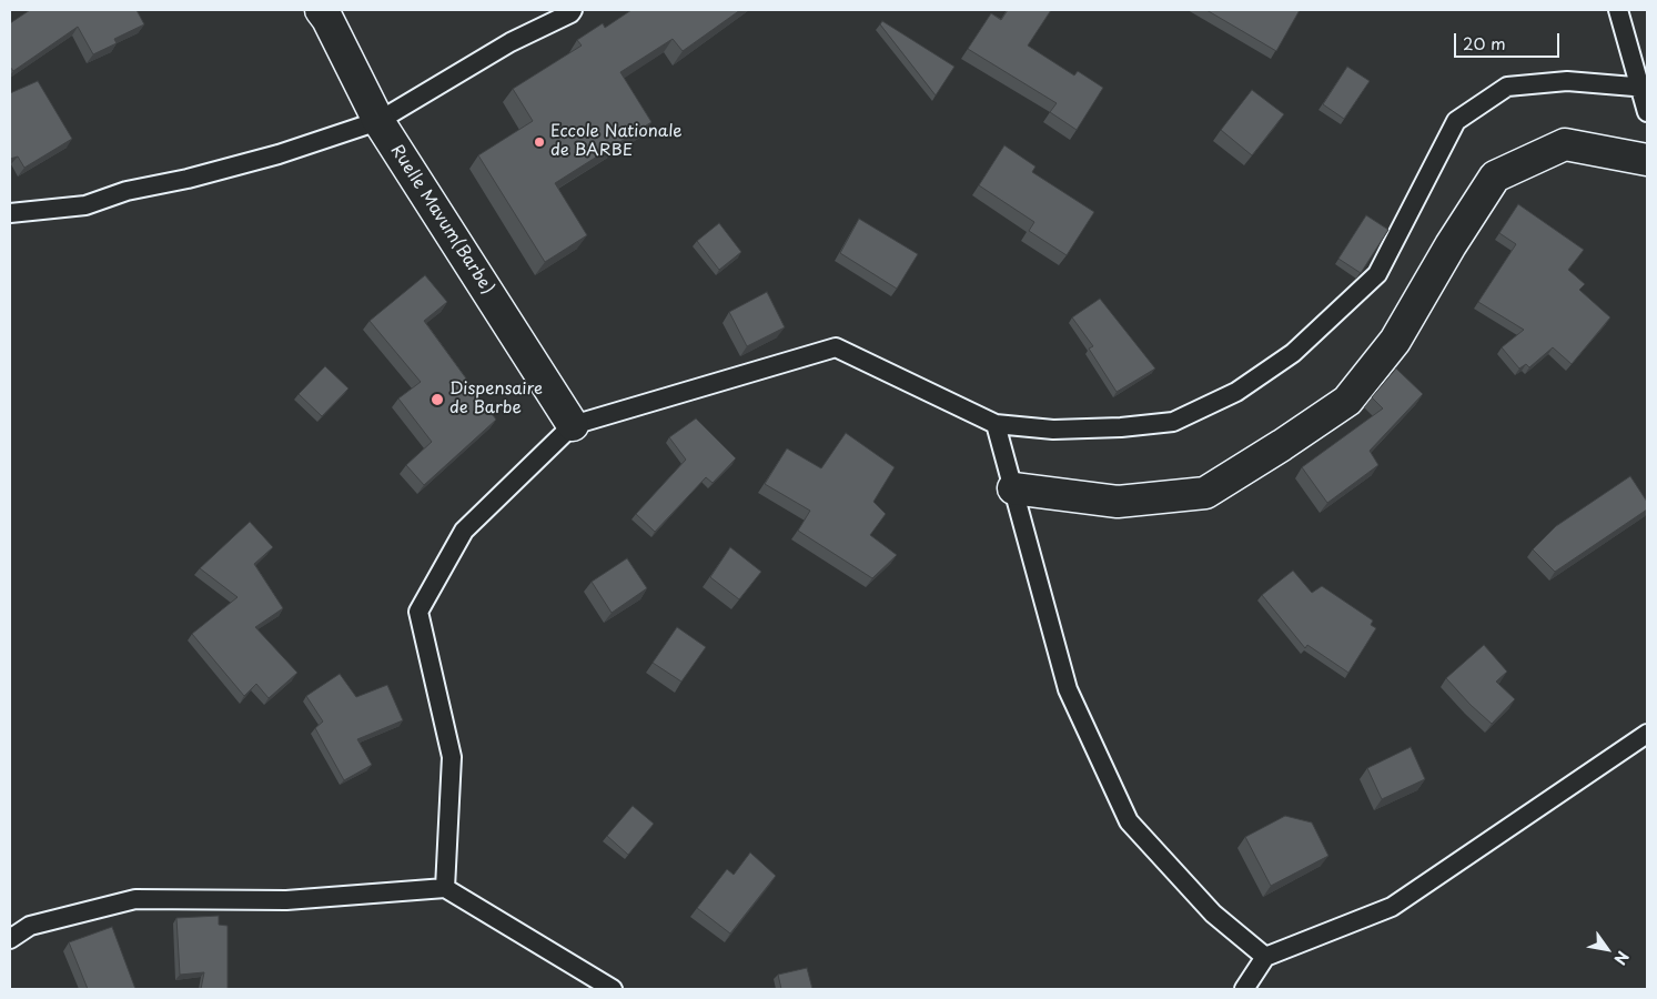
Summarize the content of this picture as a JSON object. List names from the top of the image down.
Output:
{
  "streets": {
    "street": ["Ruelle Mavum(Barbe)"]
  },
  "places": ["Eccole Nationale de BARBE", "Dispensaire de Barbe"],
  "scale_bar": "20 m",
  "north": "bottom right"
}
